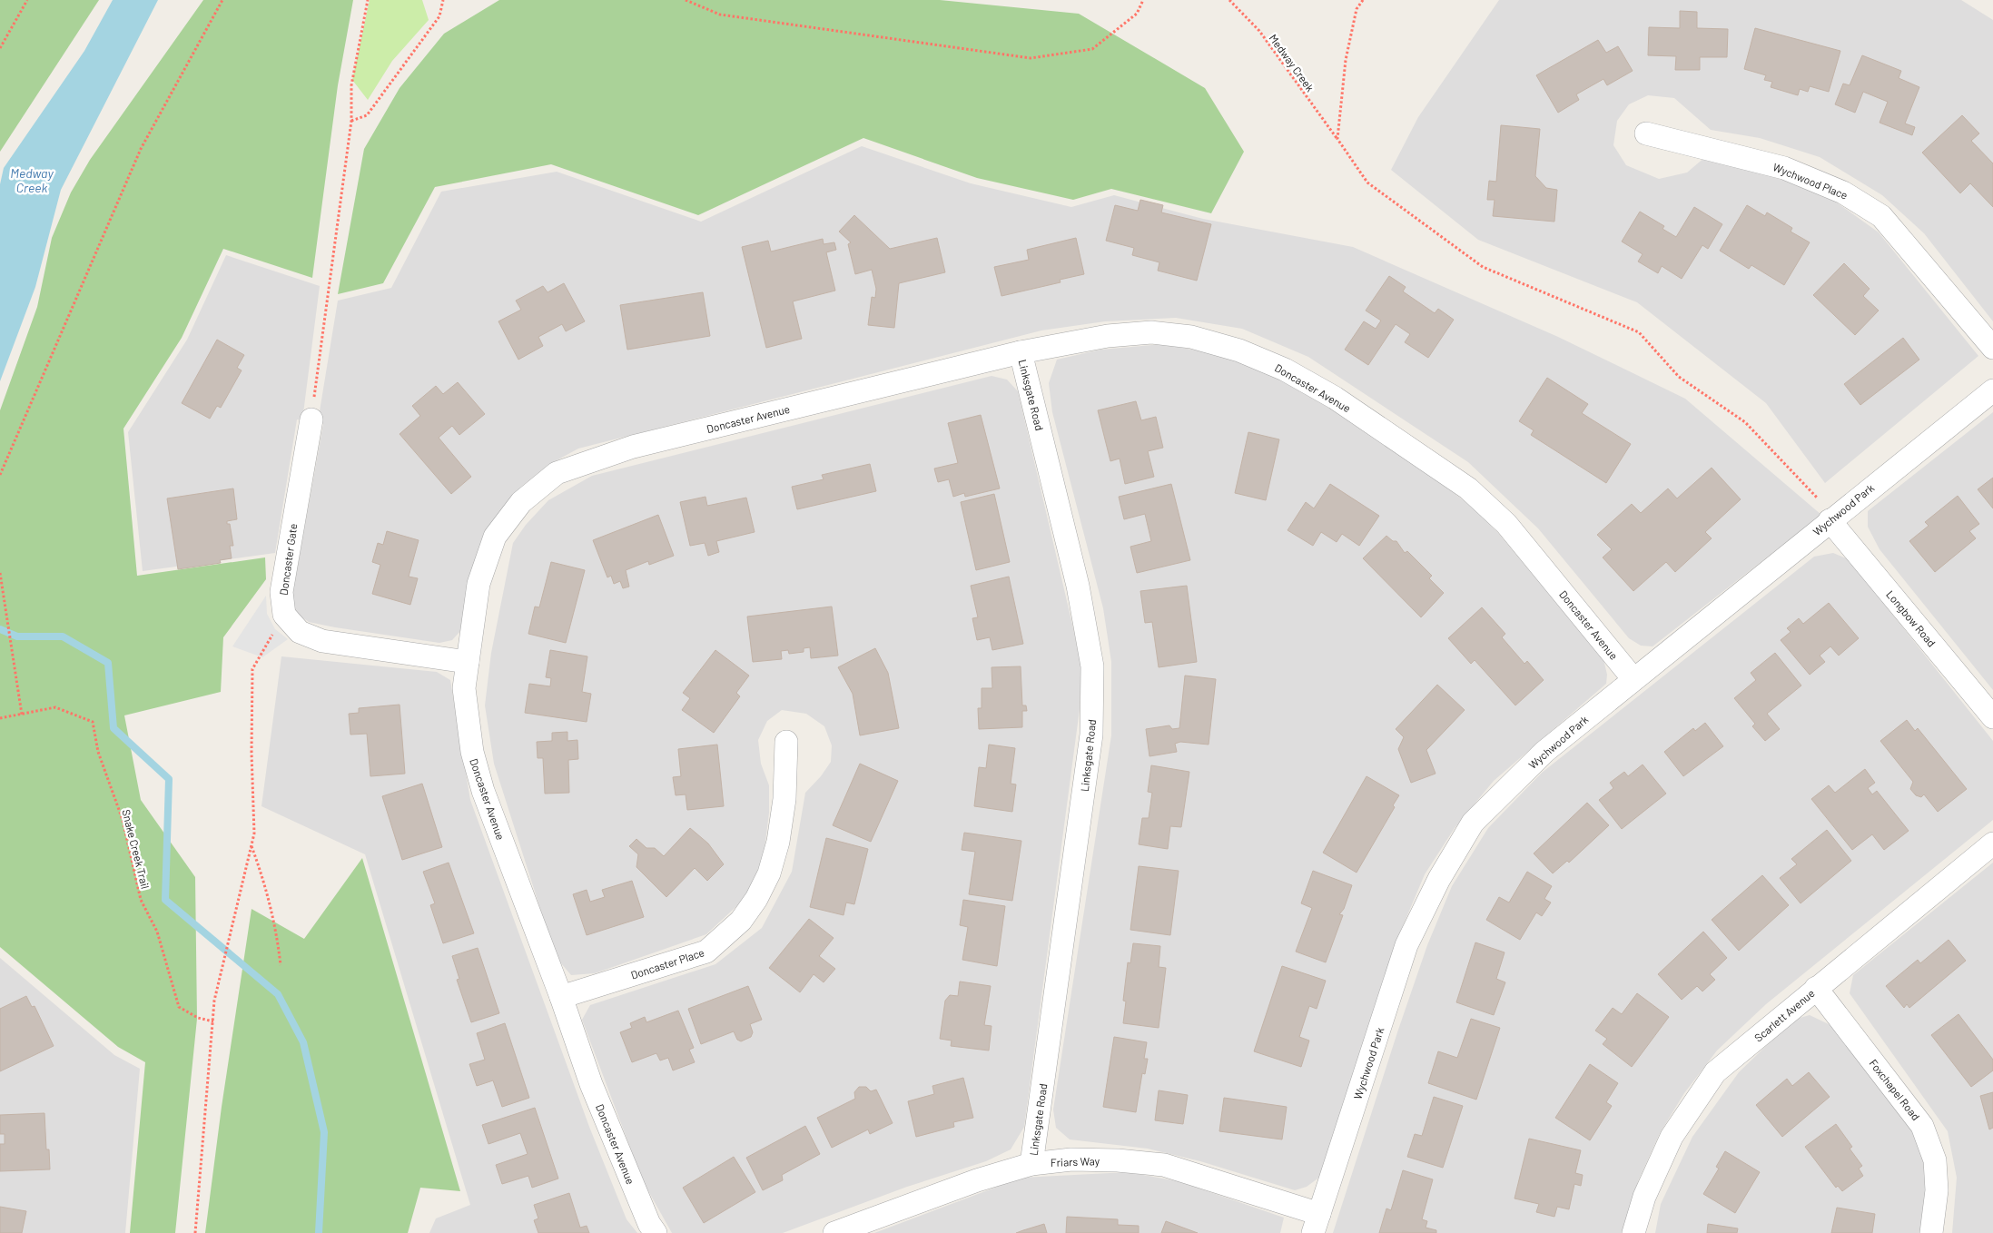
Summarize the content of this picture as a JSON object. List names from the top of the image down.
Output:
{
  "streets": {
    "street": [
      "Wychwood Place",
      "Doncaster Avenue",
      "Linksgate Road",
      "Wychwood Park",
      "Doncaster Gate",
      "Longbow Road",
      "Doncaster Place",
      "Scarlett Avenue",
      "Foxchapel Road",
      "Friars Way"
    ],
    "path": ["Medway Creek", "Snake Creek Trail"]
  },
  "crossings": [
    ["Doncaster Avenue", "Linksgate Road"],
    ["Doncaster Avenue", "Wychwood Park"],
    ["Doncaster Avenue", "Doncaster Place"],
    ["Linksgate Road", "Friars Way"],
    ["Wychwood Park", "Longbow Road"],
    ["Wychwood Park", "Friars Way"],
    ["Scarlett Avenue", "Foxchapel Road"]
  ],
  "water": ["Medway Creek"]
}
